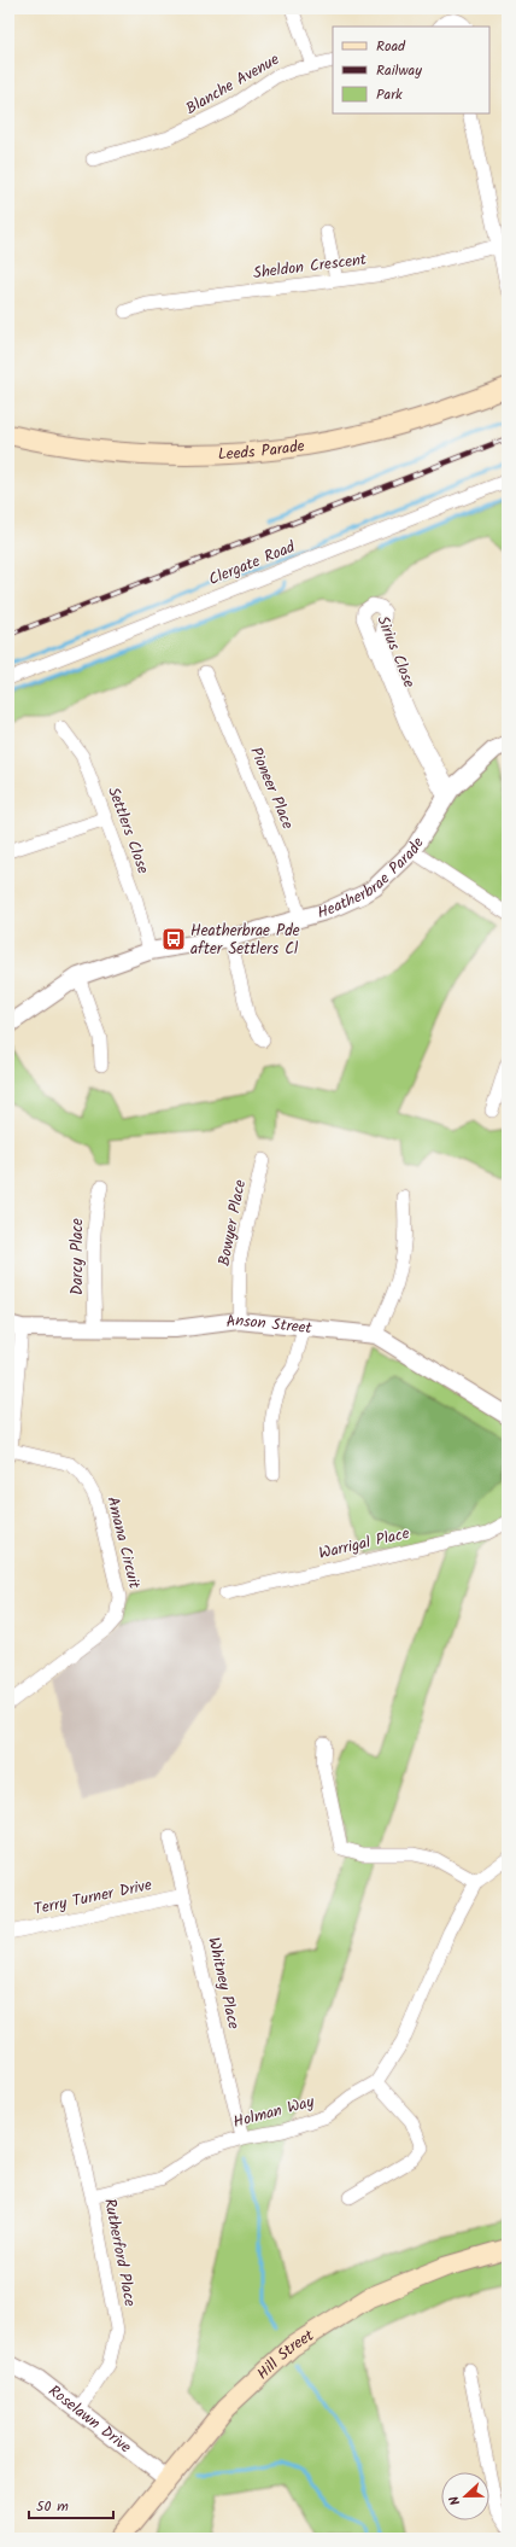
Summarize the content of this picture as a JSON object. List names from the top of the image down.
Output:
{
  "streets": {
    "main road": ["Leeds Parade", "Hill Street"],
    "street": [
      "Blanche Avenue",
      "Sheldon Crescent",
      "Clergate Road",
      "Sirius Close",
      "Pioneer Place",
      "Settlers Close",
      "Heatherbrae Parade",
      "Bowyer Place",
      "Darcy Place",
      "Anson Street",
      "Amana Circuit",
      "Warrigal Place",
      "Terry Turner Drive",
      "Whitney Place",
      "Holman Way",
      "Rutherford Place",
      "Roselawn Drive"
    ]
  },
  "crossings": [
    ["Sirius Close", "Heatherbrae Parade"],
    ["Pioneer Place", "Heatherbrae Parade"],
    ["Settlers Close", "Heatherbrae Parade"],
    ["Bowyer Place", "Anson Street"],
    ["Darcy Place", "Anson Street"],
    ["Anson Street", "Amana Circuit"],
    ["Terry Turner Drive", "Whitney Place"],
    ["Whitney Place", "Holman Way"],
    ["Holman Way", "Rutherford Place"],
    ["Rutherford Place", "Roselawn Drive"],
    ["Hill Street", "Roselawn Drive"]
  ],
  "places": {
    "bus stop": ["Heatherbrae Pde after Settlers Cl"]
  },
  "legend": ["Road", "Railway", "Park"],
  "scale_bar": "50 m",
  "north": "left"
}
